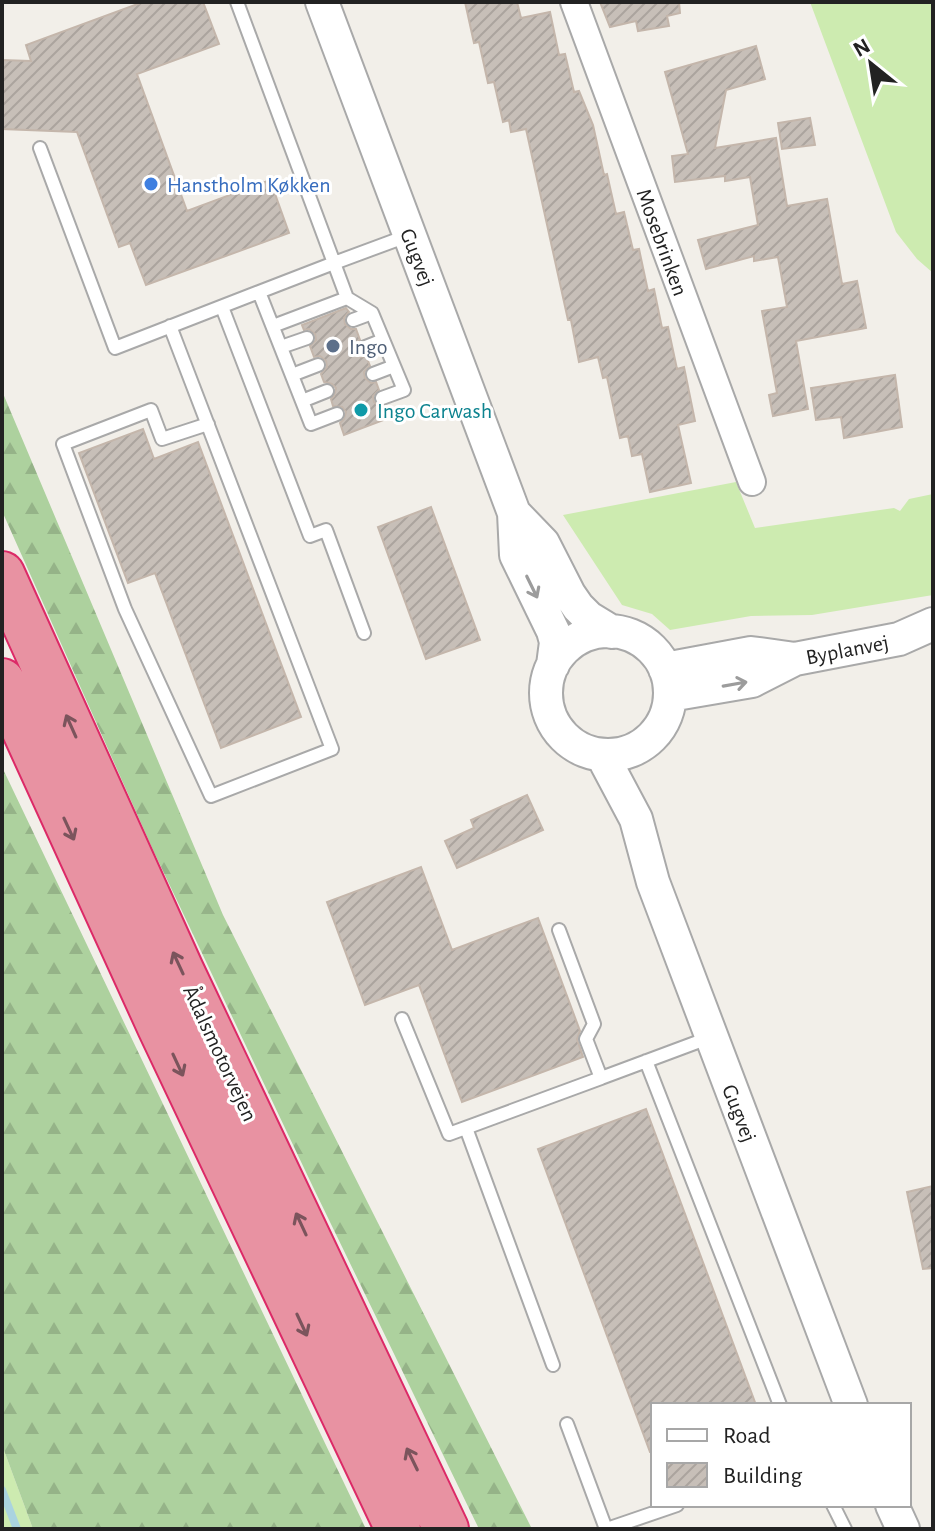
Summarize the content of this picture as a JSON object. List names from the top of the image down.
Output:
{
  "streets": {
    "highway": ["Ådalsmotorvejen"],
    "street": ["Mosebrinken", "Gugvej", "Byplanvej"]
  },
  "crossings": [
    ["Gugvej", "Byplanvej"]
  ],
  "places": ["Hanstholm Køkken", "Ingo", "Ingo Carwash"],
  "legend": ["Road", "Building"],
  "north": "top left"
}
